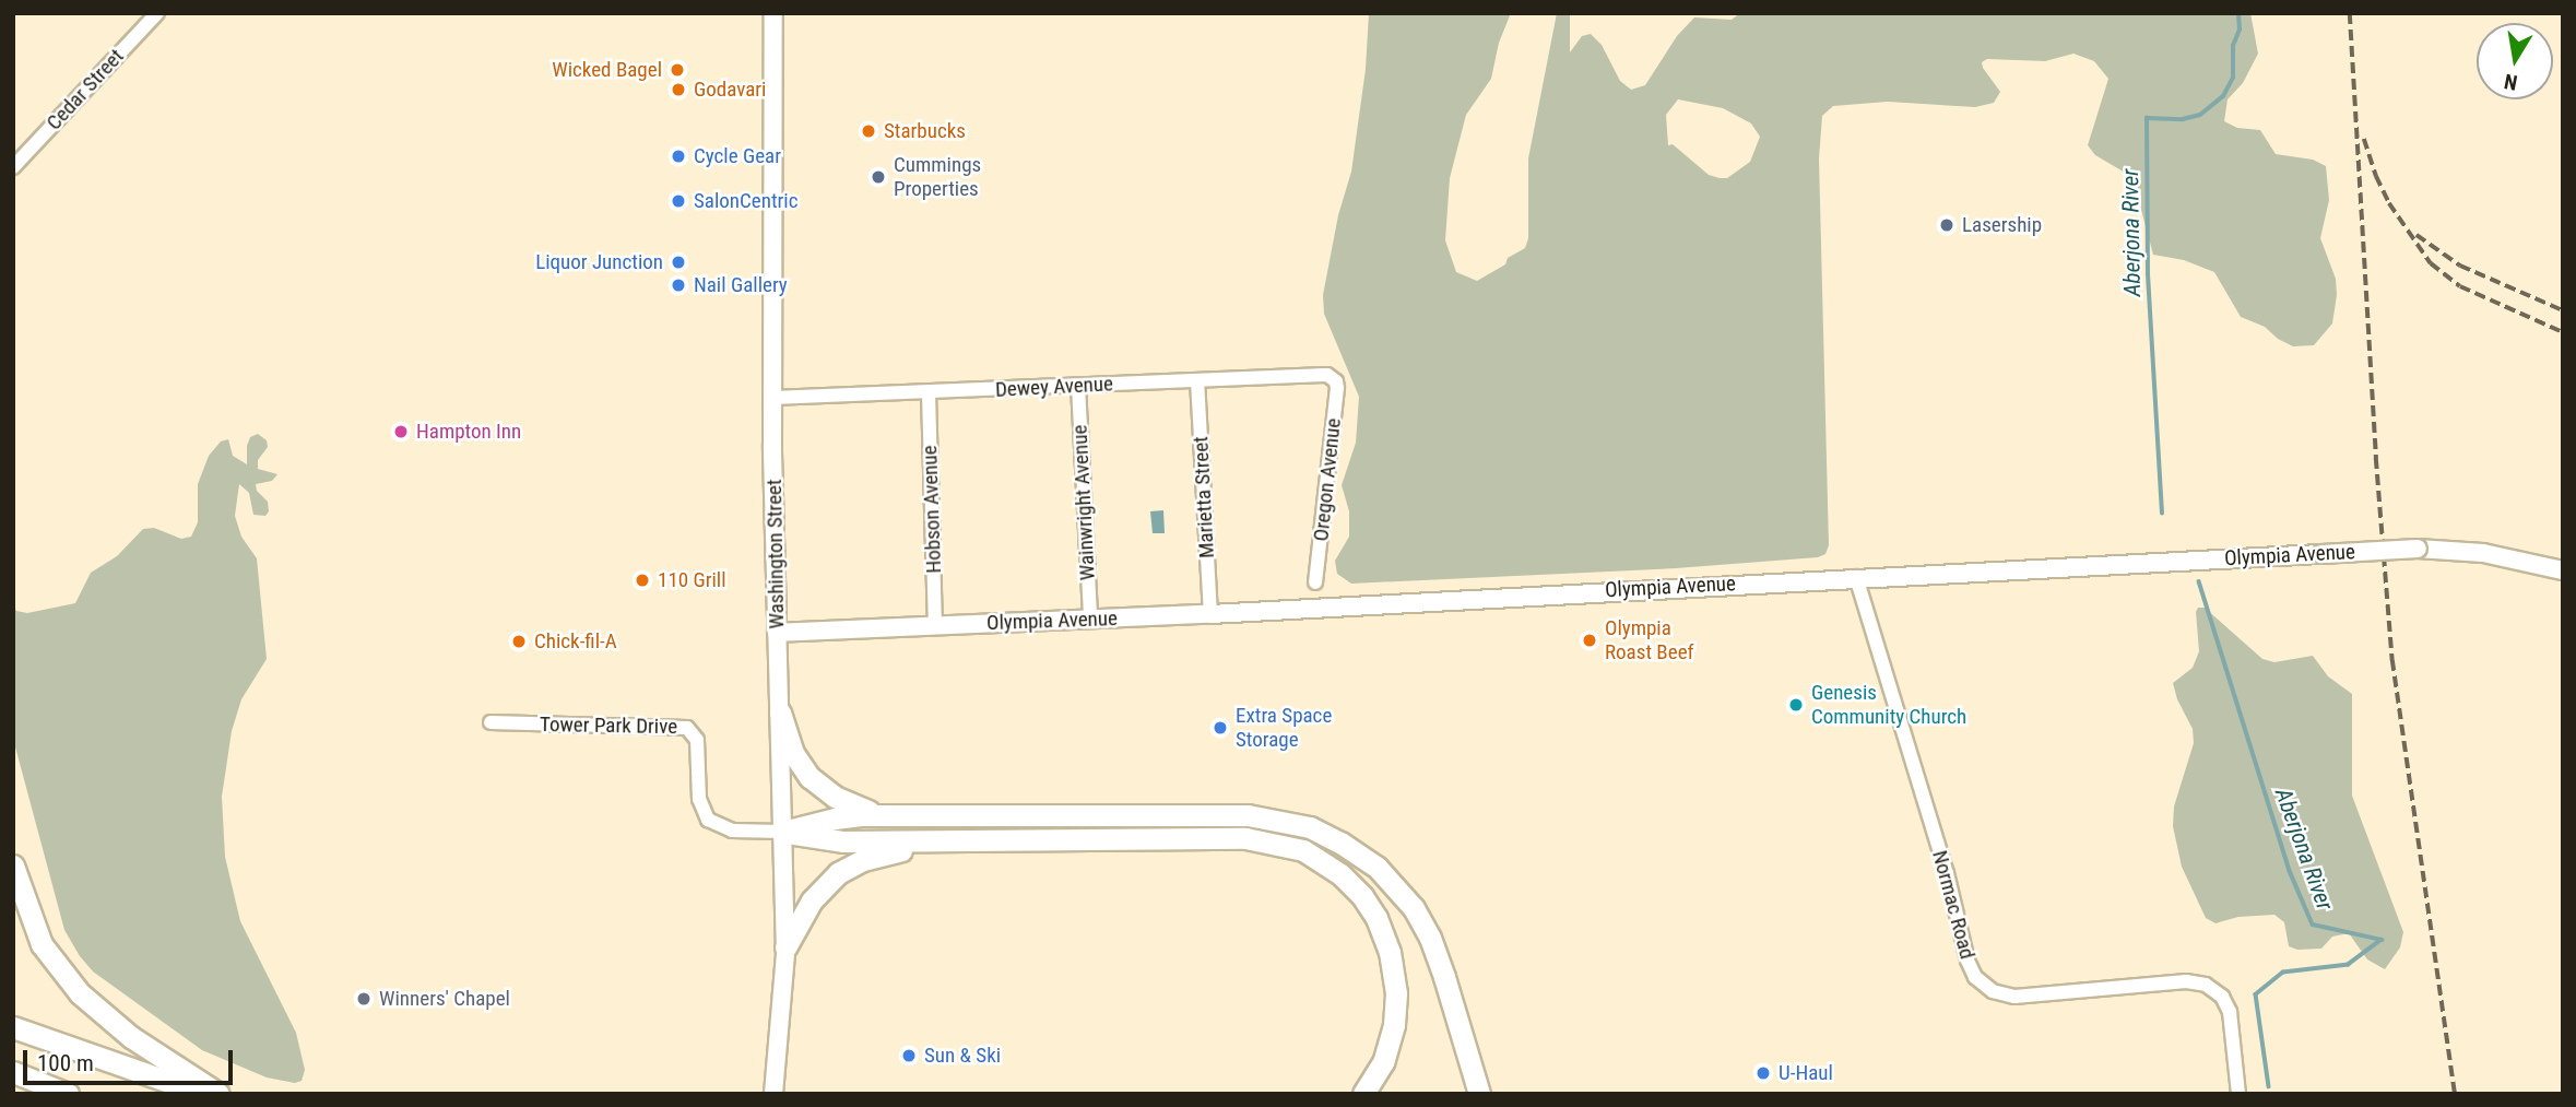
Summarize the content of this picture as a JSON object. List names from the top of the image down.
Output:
{
  "streets": {
    "main road": ["Washington Street", "Olympia Avenue"],
    "street": [
      "Cedar Street",
      "Dewey Avenue",
      "Oregon Avenue",
      "Marietta Street",
      "Wainwright Avenue",
      "Hobson Avenue",
      "Tower Park Drive",
      "Normac Road"
    ]
  },
  "crossings": [
    ["Dewey Avenue", "Oregon Avenue"],
    ["Dewey Avenue", "Marietta Street"],
    ["Dewey Avenue", "Wainwright Avenue"],
    ["Dewey Avenue", "Hobson Avenue"],
    ["Dewey Avenue", "Washington Street"],
    ["Marietta Street", "Olympia Avenue"],
    ["Wainwright Avenue", "Olympia Avenue"],
    ["Hobson Avenue", "Olympia Avenue"],
    ["Washington Street", "Olympia Avenue"],
    ["Washington Street", "Tower Park Drive"],
    ["Olympia Avenue", "Normac Road"]
  ],
  "water": ["Aberjona River"],
  "places": [
    "Wicked Bagel",
    "Godavari",
    "Starbucks",
    "Cycle Gear",
    "Cummings Properties",
    "SalonCentric",
    "Lasership",
    "Liquor Junction",
    "Nail Gallery",
    "Hampton Inn",
    "110 Grill",
    "Olympia Roast Beef",
    "Chick-fil-A",
    "Genesis Community Church",
    "Extra Space Storage",
    "Winners' Chapel",
    "Sun & Ski",
    "U-Haul"
  ],
  "scale_bar": "100 m",
  "north": "bottom"
}
